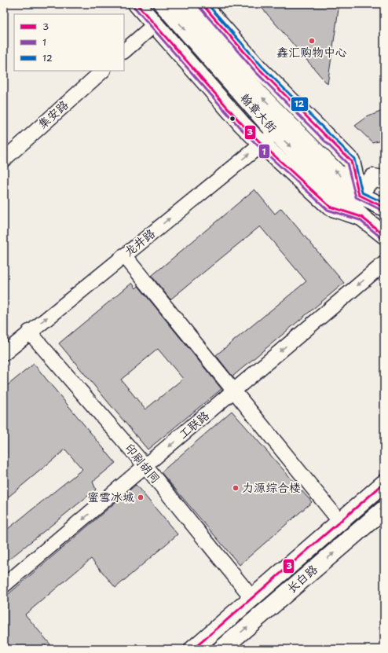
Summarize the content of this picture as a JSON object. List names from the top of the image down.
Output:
{
  "streets": {
    "main road": ["翰章大街", "长白路"],
    "street": [
      "集安路",
      "龙井路",
      "工联路",
      "印刷胡同"
    ]
  },
  "crossings": [
    ["翰章大街", "龙井路"],
    ["龙井路", "印刷胡同"],
    ["工联路", "印刷胡同"],
    ["印刷胡同", "长白路"]
  ],
  "one_way": ["龙井路", "工联路"],
  "places": ["鑫汇购物中心", "力源综合楼", "蜜雪冰城"],
  "lines": ["transit line 3", "transit line 12", "transit line 1"],
  "legend": ["3", "1", "12"]
}
